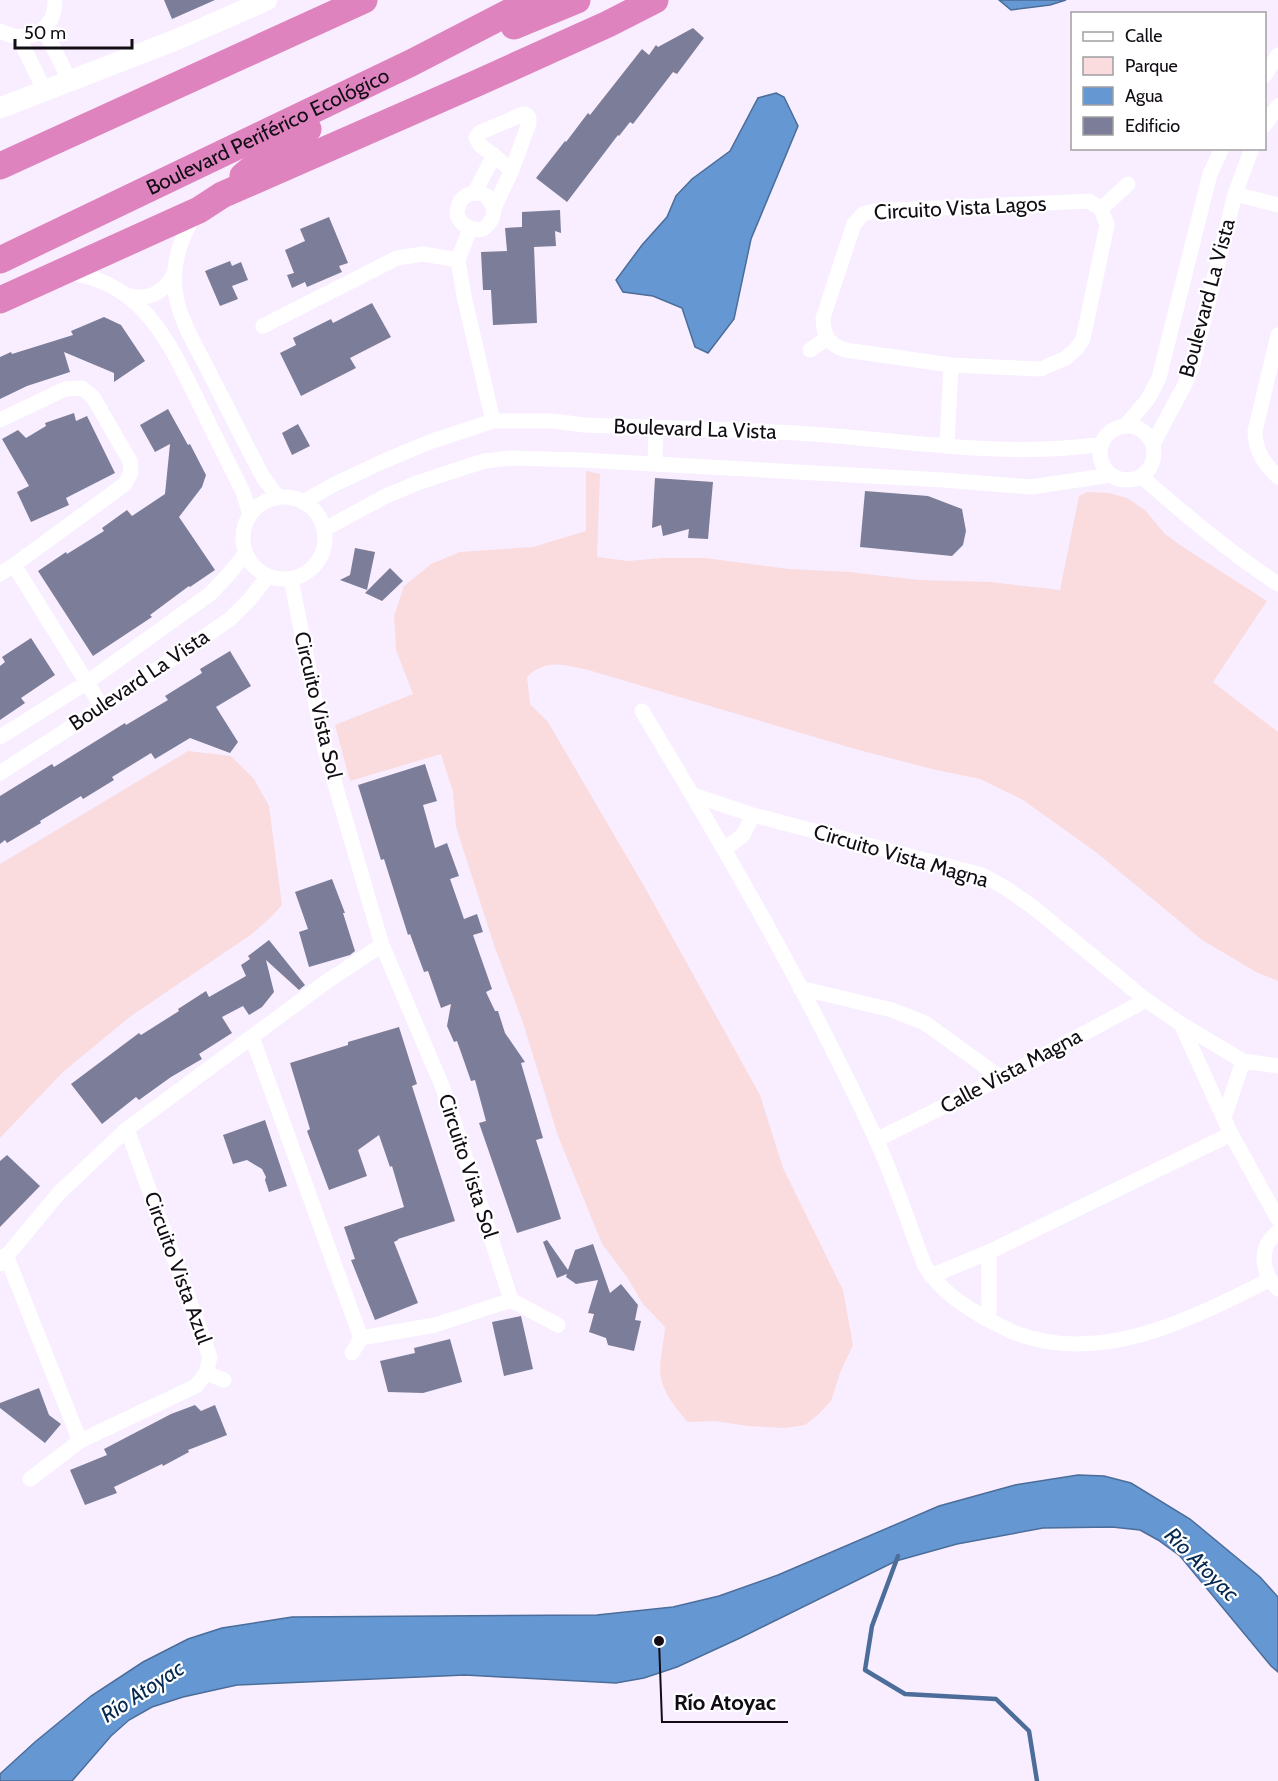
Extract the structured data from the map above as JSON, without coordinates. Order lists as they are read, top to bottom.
{
  "streets": {
    "highway": ["Boulevard Periférico Ecológico"],
    "street": [
      "Circuito Vista Lagos",
      "Boulevard La Vista",
      "Circuito Vista Sol",
      "Circuito Vista Magna",
      "Calle Vista Magna",
      "Circuito Vista Azul"
    ]
  },
  "crossings": [
    ["Boulevard La Vista", "Circuito Vista Sol"],
    ["Circuito Vista Magna", "Calle Vista Magna"]
  ],
  "water": ["Río Atoyac"],
  "places": ["Río Atoyac"],
  "legend": [
    "Calle",
    "Parque",
    "Agua",
    "Edificio"
  ],
  "scale_bar": "50 m"
}
